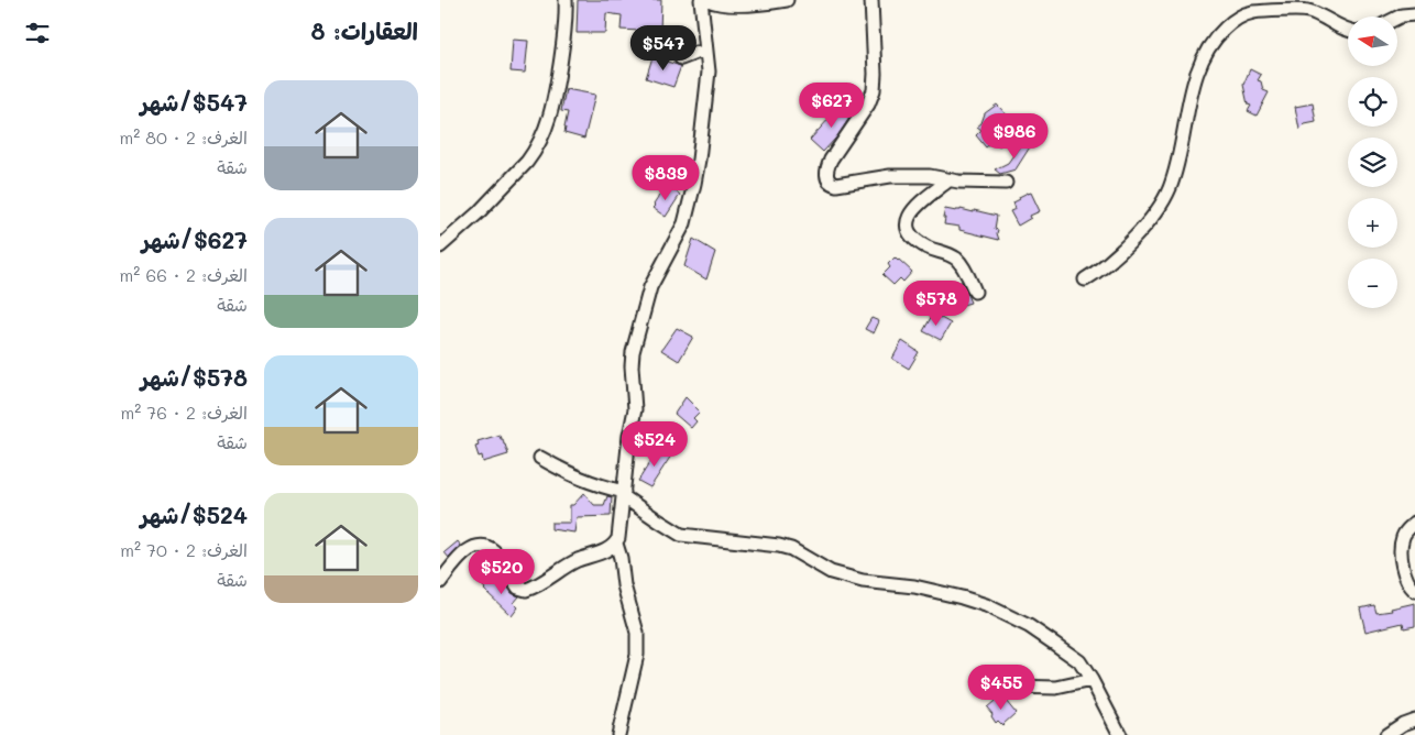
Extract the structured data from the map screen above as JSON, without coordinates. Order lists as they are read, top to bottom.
{
  "north": "left",
  "page": {
    "heading": "العقارات: 8",
    "map_buttons": ["+", "−"],
    "price": [
      "$547",
      "$627",
      "$986",
      "$839",
      "$578",
      "$524",
      "$520",
      "$455"
    ],
    "list": [
      {
        "name": "$547/شهر",
        "note": "الغرف: 2 · 80 m² · شقة"
      },
      {
        "name": "$627/شهر",
        "note": "الغرف: 2 · 66 m² · شقة"
      },
      {
        "name": "$578/شهر",
        "note": "الغرف: 2 · 76 m² · شقة"
      },
      {
        "name": "$524/شهر",
        "note": "الغرف: 2 · 70 m² · شقة"
      }
    ]
  }
}
